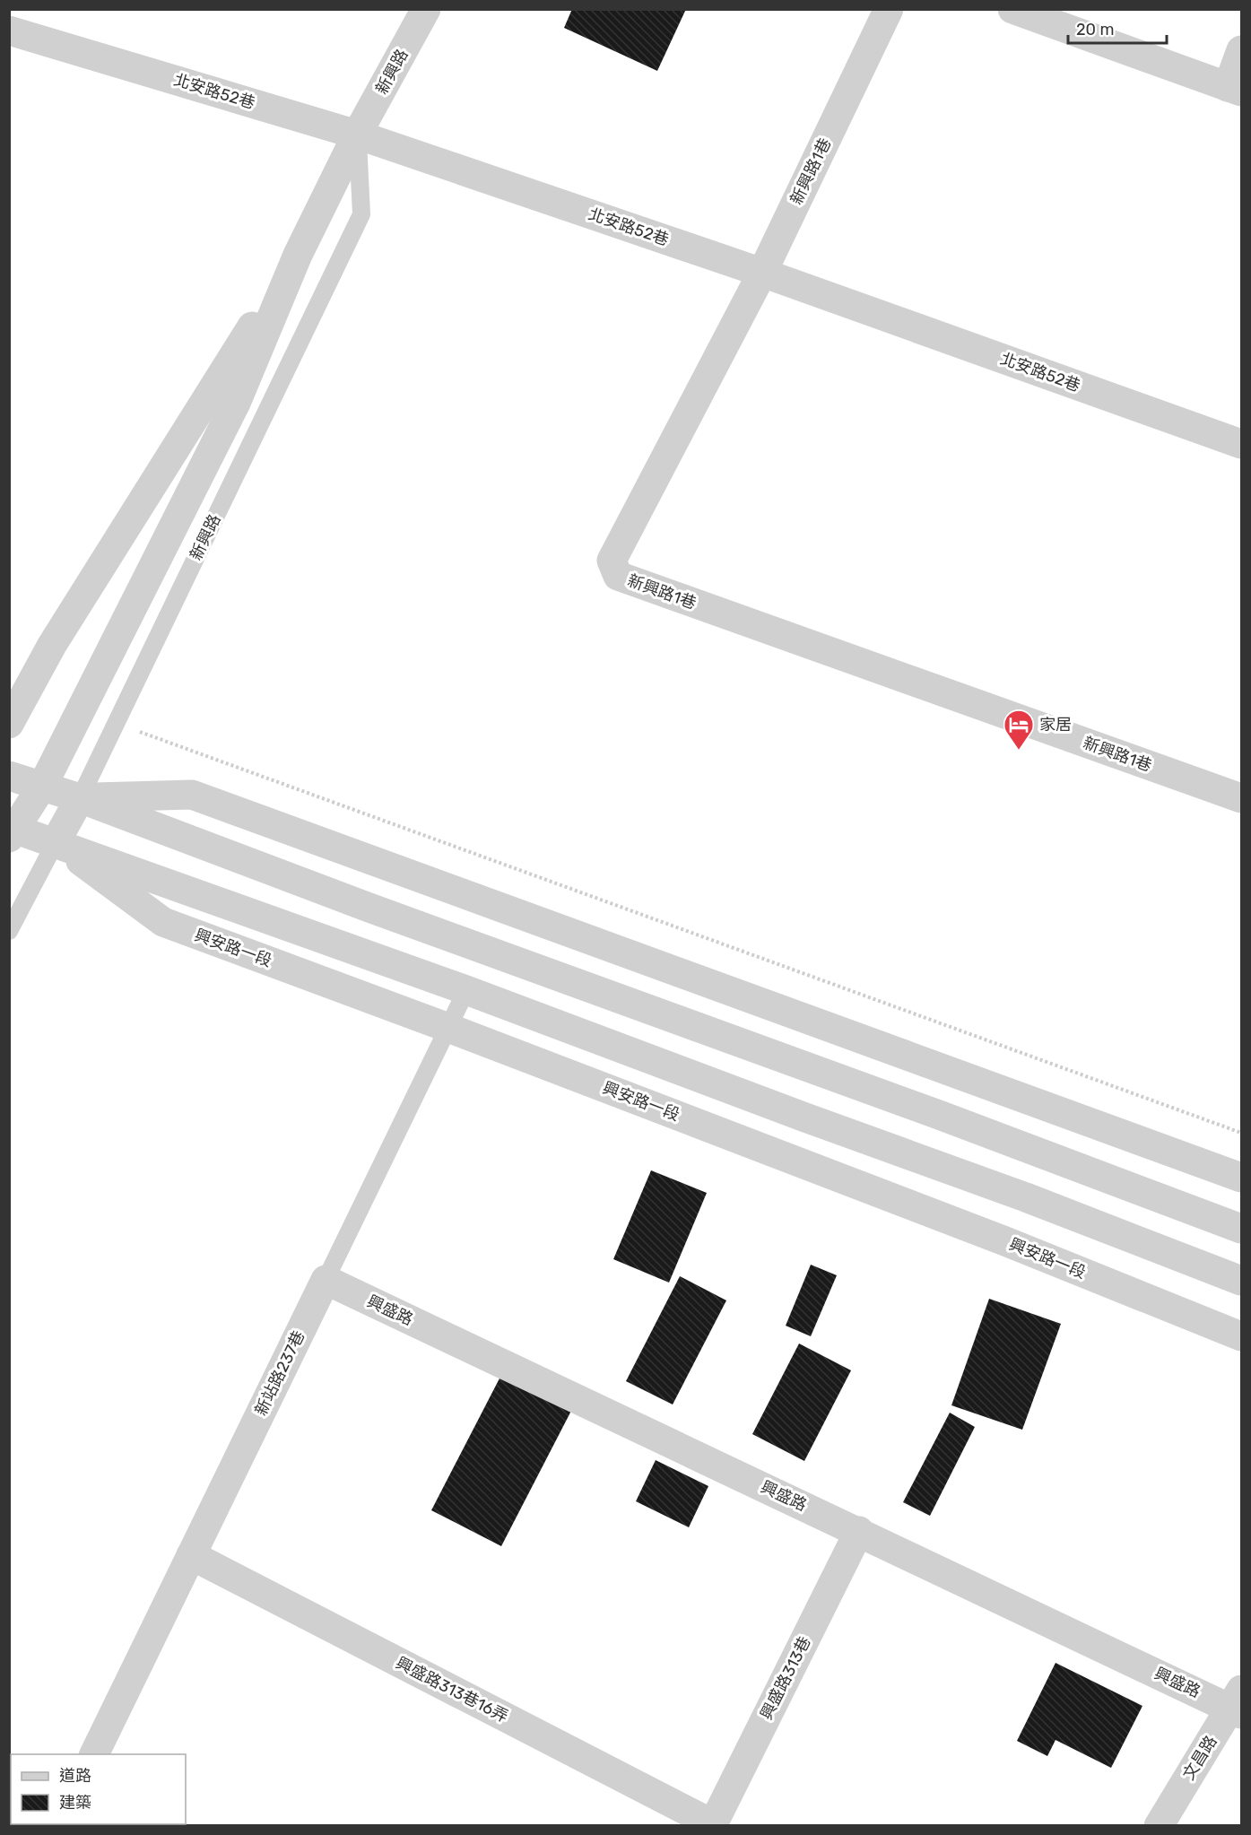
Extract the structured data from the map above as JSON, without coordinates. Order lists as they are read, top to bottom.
{
  "streets": {
    "street": [
      "新興路",
      "北安路52巷",
      "新興路1巷",
      "興安路一段",
      "興盛路",
      "新站路237巷",
      "興盛路313巷",
      "興盛路313巷16弄",
      "文昌路"
    ]
  },
  "crossings": [
    ["新興路", "北安路52巷"],
    ["新興路", "興安路一段"],
    ["北安路52巷", "新興路1巷"],
    ["興安路一段", "新站路237巷"],
    ["興盛路", "新站路237巷"],
    ["興盛路", "興盛路313巷"],
    ["興盛路", "文昌路"],
    ["新站路237巷", "興盛路313巷16弄"],
    ["興盛路313巷", "興盛路313巷16弄"]
  ],
  "places": {
    "hotel": ["家居"]
  },
  "legend": ["道路", "建築"],
  "scale_bar": "20 m"
}
